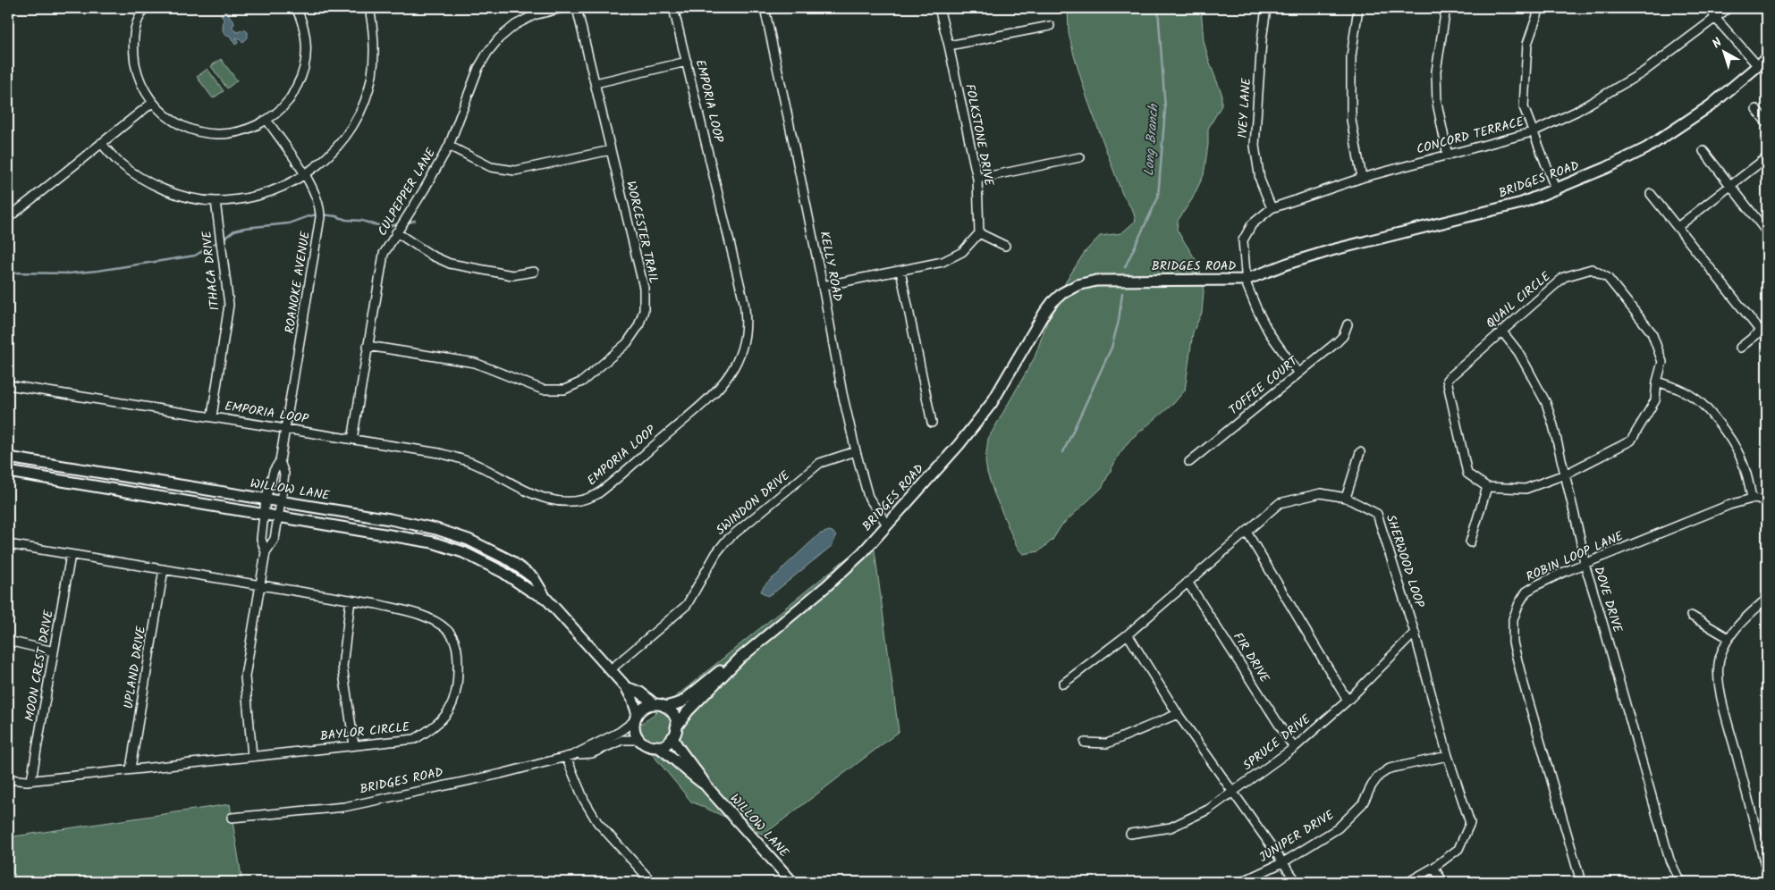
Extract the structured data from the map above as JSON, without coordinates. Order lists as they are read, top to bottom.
{
  "streets": {
    "street": [
      "EMPORIA LOOP",
      "IVEY LANE",
      "FOLKSTONE DRIVE",
      "CONCORD TERRACE",
      "BRIDGES ROAD",
      "CULPEPPER LANE",
      "WORCESTER TRAIL",
      "KELLY ROAD",
      "ITHACA DRIVE",
      "ROANOKE AVENUE",
      "QUAIL CIRCLE",
      "TOFFEE COURT",
      "WILLOW LANE",
      "SWINDON DRIVE",
      "ROBIN LOOP LANE",
      "SHERWOOD LOOP",
      "DOVE DRIVE",
      "FIR DRIVE",
      "MOON CREST DRIVE",
      "UPLAND DRIVE",
      "BAYLOR CIRCLE",
      "SPRUCE DRIVE",
      "JUNIPER DRIVE"
    ]
  },
  "crossings": [
    ["EMPORIA LOOP", "CULPEPPER LANE"],
    ["EMPORIA LOOP", "ITHACA DRIVE"],
    ["EMPORIA LOOP", "ROANOKE AVENUE"],
    ["IVEY LANE", "CONCORD TERRACE"],
    ["CONCORD TERRACE", "BRIDGES ROAD"],
    ["CONCORD TERRACE", "TOFFEE COURT"],
    ["BRIDGES ROAD", "KELLY ROAD"],
    ["BRIDGES ROAD", "WILLOW LANE"],
    ["CULPEPPER LANE", "WORCESTER TRAIL"],
    ["KELLY ROAD", "SWINDON DRIVE"],
    ["ROANOKE AVENUE", "WILLOW LANE"],
    ["QUAIL CIRCLE", "DOVE DRIVE"],
    ["WILLOW LANE", "SWINDON DRIVE"],
    ["ROBIN LOOP LANE", "DOVE DRIVE"],
    ["SHERWOOD LOOP", "FIR DRIVE"],
    ["SHERWOOD LOOP", "SPRUCE DRIVE"],
    ["SHERWOOD LOOP", "JUNIPER DRIVE"],
    ["FIR DRIVE", "SPRUCE DRIVE"],
    ["MOON CREST DRIVE", "BAYLOR CIRCLE"],
    ["UPLAND DRIVE", "BAYLOR CIRCLE"]
  ],
  "water": ["Long Branch"],
  "north": "top left"
}
